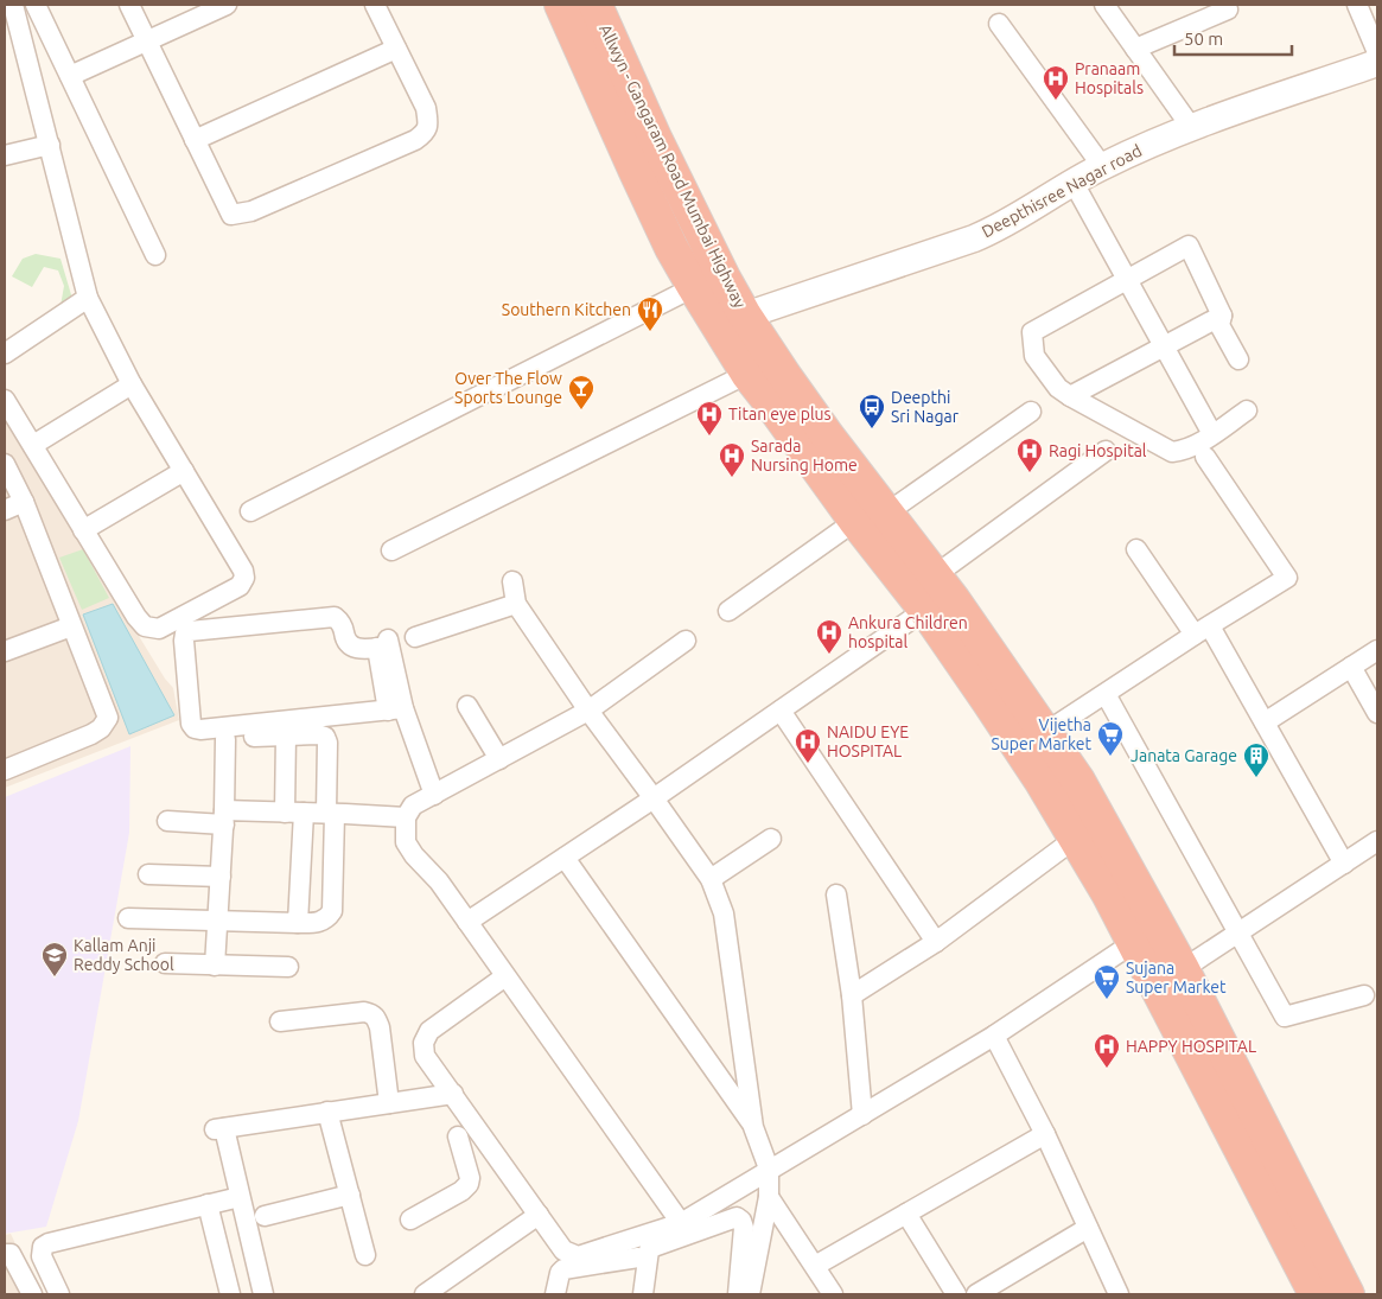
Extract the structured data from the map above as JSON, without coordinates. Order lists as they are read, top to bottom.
{
  "streets": {
    "highway": ["Allwyn - Gangaram Road Mumbai Highway"],
    "street": ["Deepthisree Nagar road"]
  },
  "crossings": [
    ["Allwyn - Gangaram Road Mumbai Highway", "Deepthisree Nagar road"]
  ],
  "places": {
    "hospital": [
      "Pranaam Hospitals",
      "Titan eye plus",
      "Ragi Hospital",
      "Sarada Nursing Home",
      "Ankura Children hospital",
      "NAIDU EYE HOSPITAL",
      "HAPPY HOSPITAL"
    ],
    "restaurant": ["Southern Kitchen"],
    "bar": ["Over The Flow Sports Lounge"],
    "bus stop": ["Deepthi Sri Nagar"],
    "supermarket": ["Vijetha Super Market", "Sujana Super Market"],
    "building": ["Janata Garage"],
    "school or university": ["Kallam Anji Reddy School"]
  },
  "scale_bar": "50 m"
}
